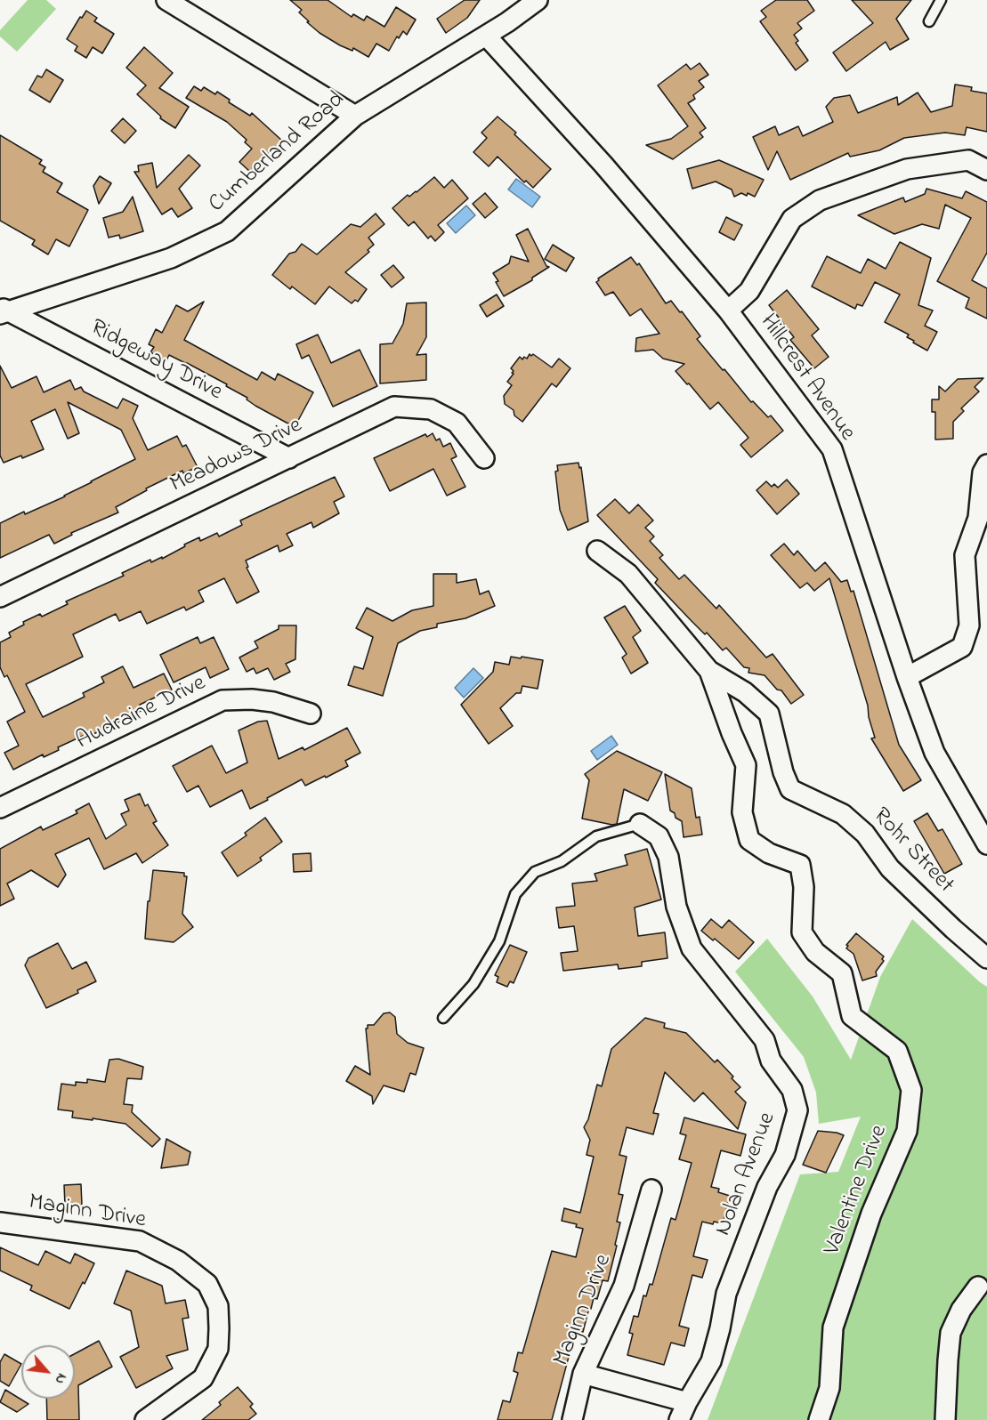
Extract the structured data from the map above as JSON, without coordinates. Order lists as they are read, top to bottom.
{
  "streets": {
    "street": [
      "Cumberland Road",
      "Ridgeway Drive",
      "Hillcrest Avenue",
      "Meadows Drive",
      "Audraine Drive",
      "Rohr Street",
      "Nolan Avenue",
      "Valentine Drive",
      "Maginn Drive"
    ]
  },
  "crossings": [
    ["Cumberland Road", "Ridgeway Drive"],
    ["Cumberland Road", "Hillcrest Avenue"],
    ["Ridgeway Drive", "Meadows Drive"],
    ["Rohr Street", "Valentine Drive"]
  ],
  "north": "bottom right"
}
